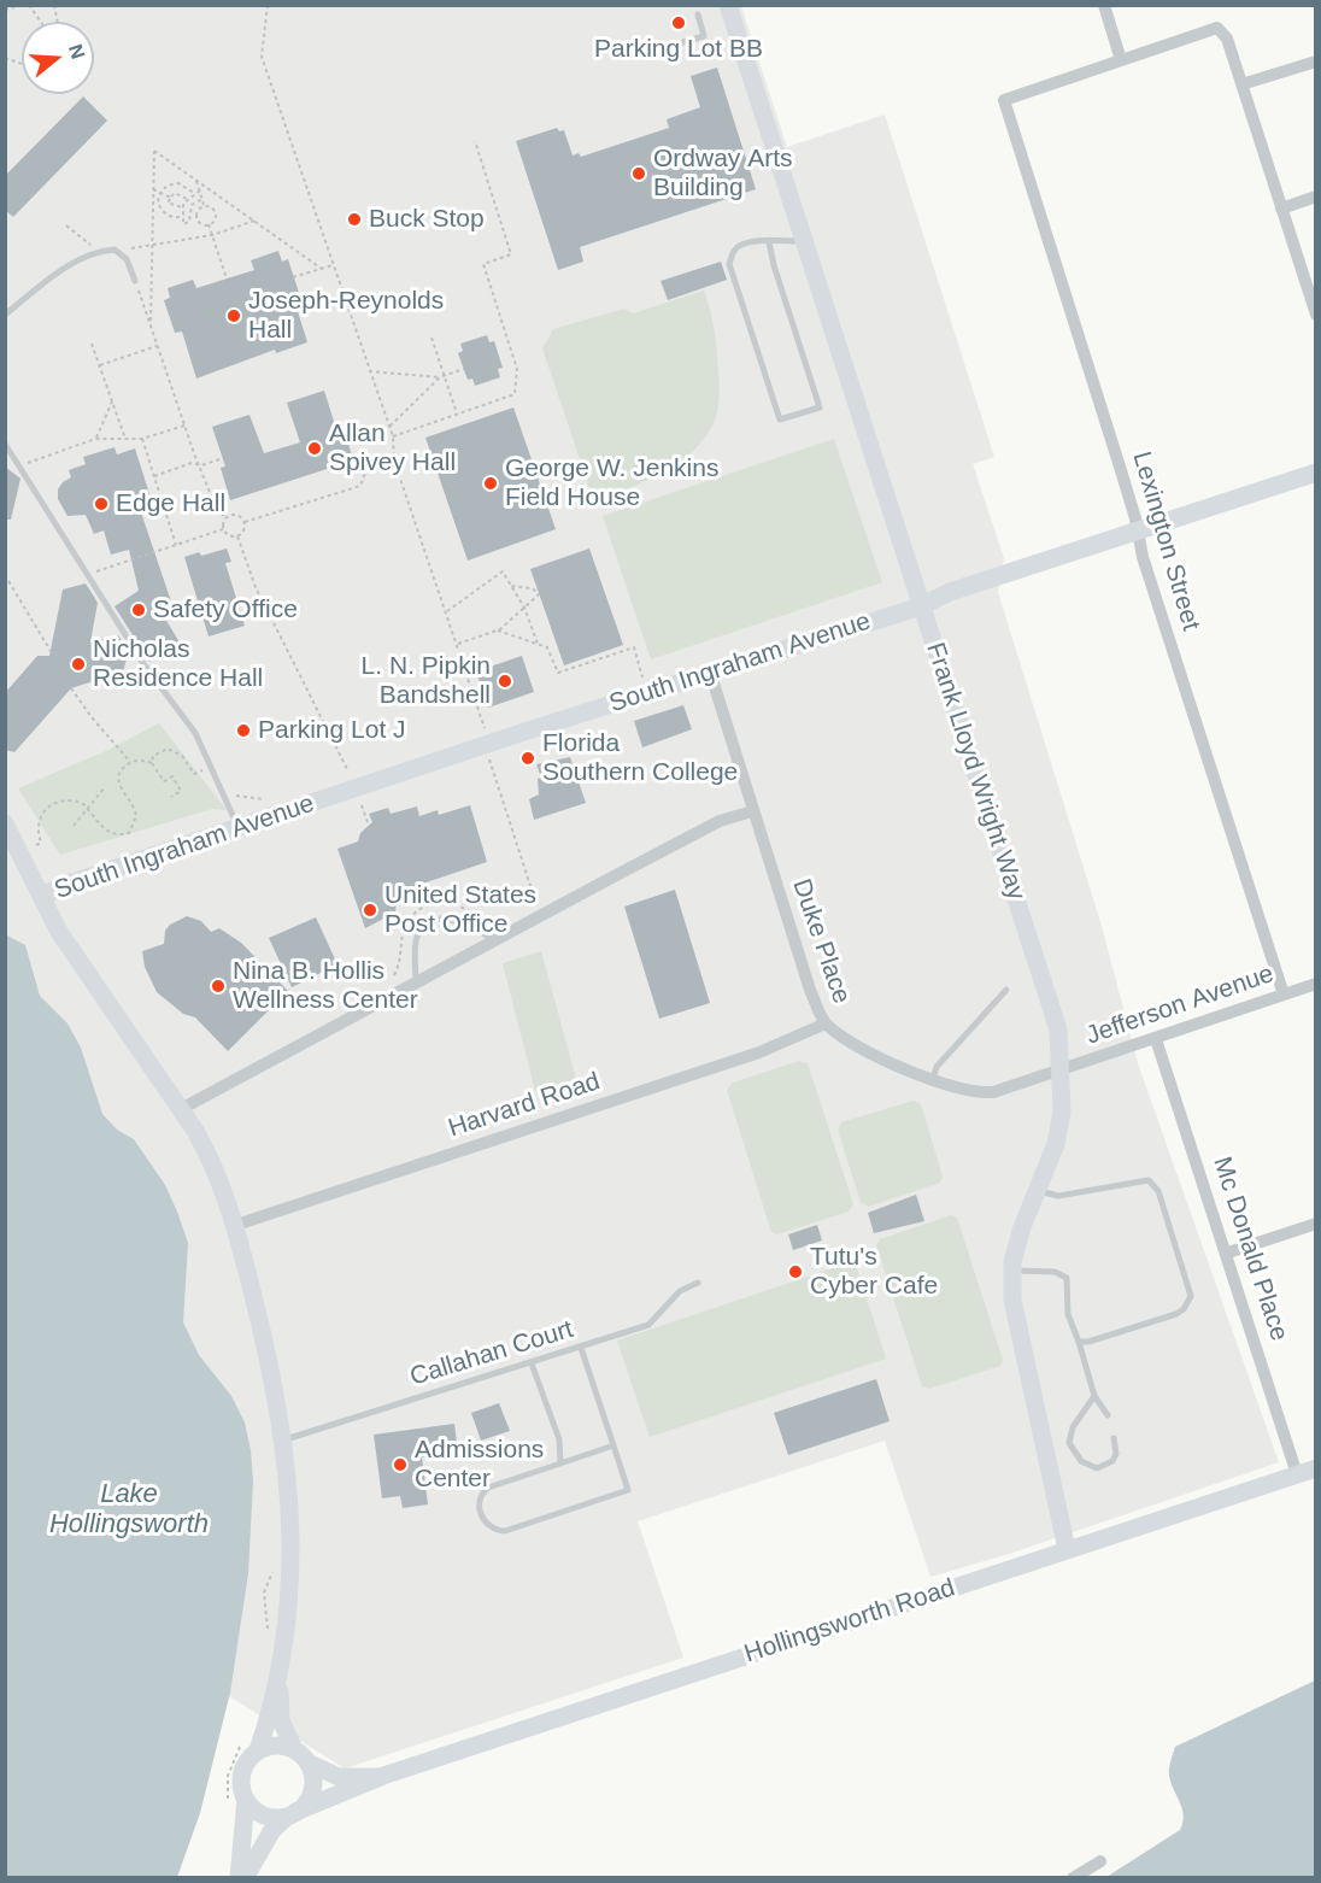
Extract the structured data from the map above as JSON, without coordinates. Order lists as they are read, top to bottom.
{
  "streets": {
    "street": [
      "Lexington Street",
      "South Ingraham Avenue",
      "Frank Lloyd Wright Way",
      "Duke Place",
      "Jefferson Avenue",
      "Harvard Road",
      "Mc Donald Place",
      "Hollingsworth Road"
    ],
    "lane": ["Callahan Court"]
  },
  "crossings": [
    ["Lexington Street", "South Ingraham Avenue"],
    ["Lexington Street", "Jefferson Avenue"],
    ["South Ingraham Avenue", "Frank Lloyd Wright Way"],
    ["South Ingraham Avenue", "Duke Place"],
    ["Frank Lloyd Wright Way", "Duke Place"],
    ["Frank Lloyd Wright Way", "Jefferson Avenue"],
    ["Frank Lloyd Wright Way", "Hollingsworth Road"],
    ["Duke Place", "Jefferson Avenue"],
    ["Duke Place", "Harvard Road"],
    ["Jefferson Avenue", "Mc Donald Place"],
    ["Mc Donald Place", "Hollingsworth Road"]
  ],
  "water": ["Lake Hollingsworth"],
  "places": [
    "Parking Lot BB",
    "Ordway Arts Building",
    "Buck Stop",
    "Joseph-Reynolds Hall",
    "Allan Spivey Hall",
    "George W. Jenkins Field House",
    "Edge Hall",
    "Safety Office",
    "Nicholas Residence Hall",
    "L. N. Pipkin Bandshell",
    "Parking Lot J",
    "Florida Southern College",
    "United States Post Office",
    "Nina B. Hollis Wellness Center",
    "Tutu's Cyber Cafe",
    "Admissions Center"
  ],
  "north": "right"
}
